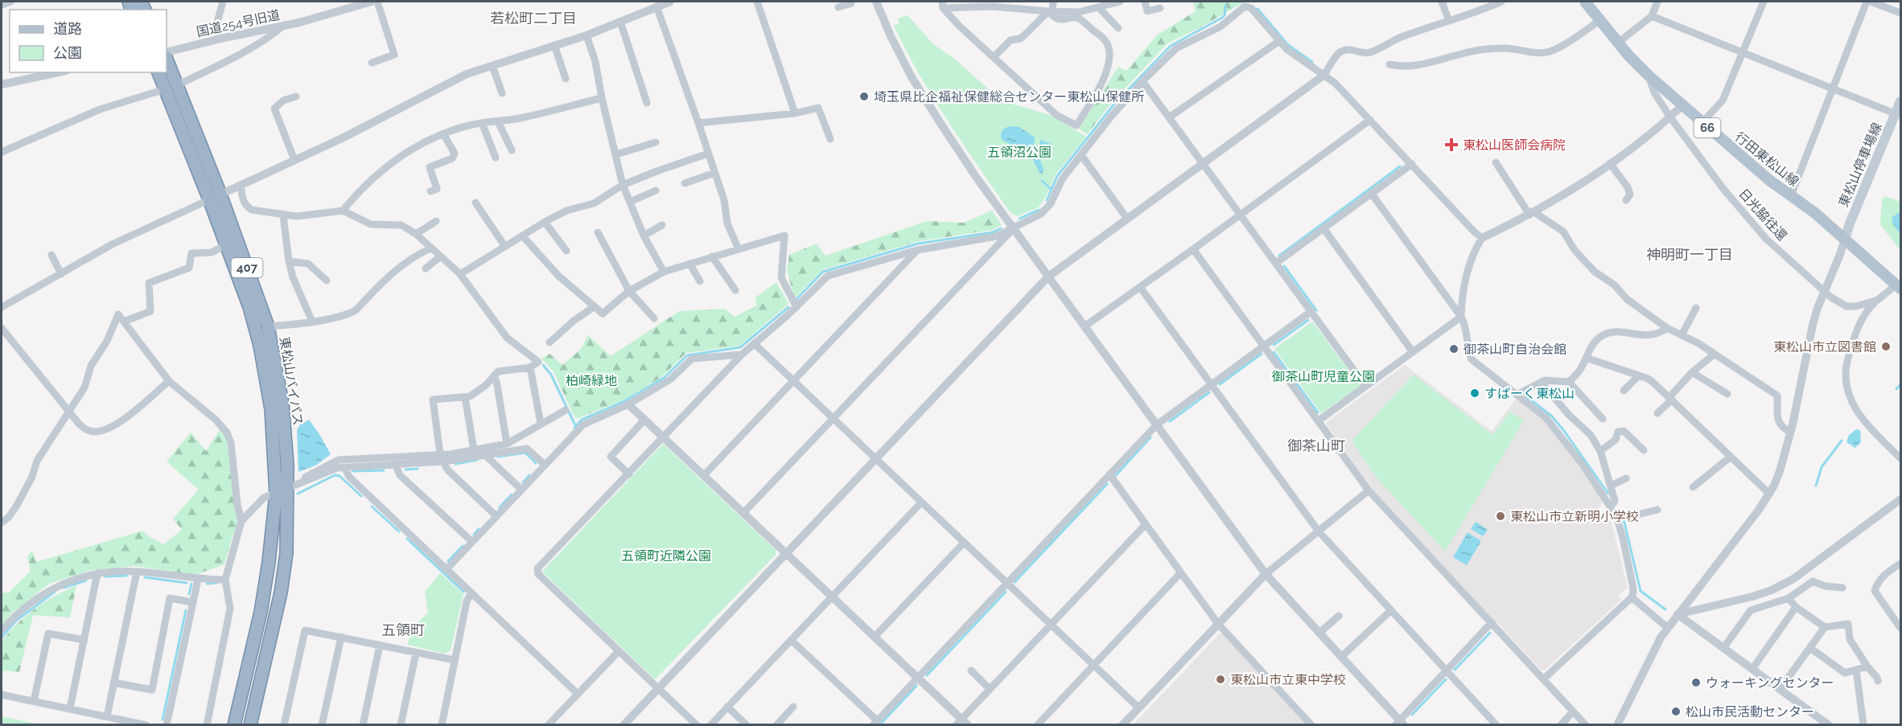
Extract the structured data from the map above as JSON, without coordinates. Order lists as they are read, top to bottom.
{
  "streets": {
    "highway": ["407", "東松山バイパス"],
    "main road": ["66", "行田東松山線", "東松山停車場線"],
    "street": ["国道254号旧道", "日光脇往還"]
  },
  "crossings": [
    ["行田東松山線", "東松山停車場線"],
    ["行田東松山線", "日光脇往還"]
  ],
  "districts": [
    "若松町二丁目",
    "神明町一丁目",
    "御茶山町",
    "五領町"
  ],
  "parks": [
    "五領沼公園",
    "御茶山町児童公園",
    "柏崎緑地",
    "五領町近隣公園"
  ],
  "places": {
    "other": [
      "埼玉県比企福祉保健総合センター東松山保健所",
      "東松山市立図書館",
      "御茶山町自治会館",
      "すぱーく東松山",
      "東松山市立新明小学校",
      "東松山市立東中学校",
      "ウォーキングセンター",
      "松山市民活動センター"
    ],
    "health": ["東松山医師会病院"]
  },
  "legend": ["道路", "公園"]
}
